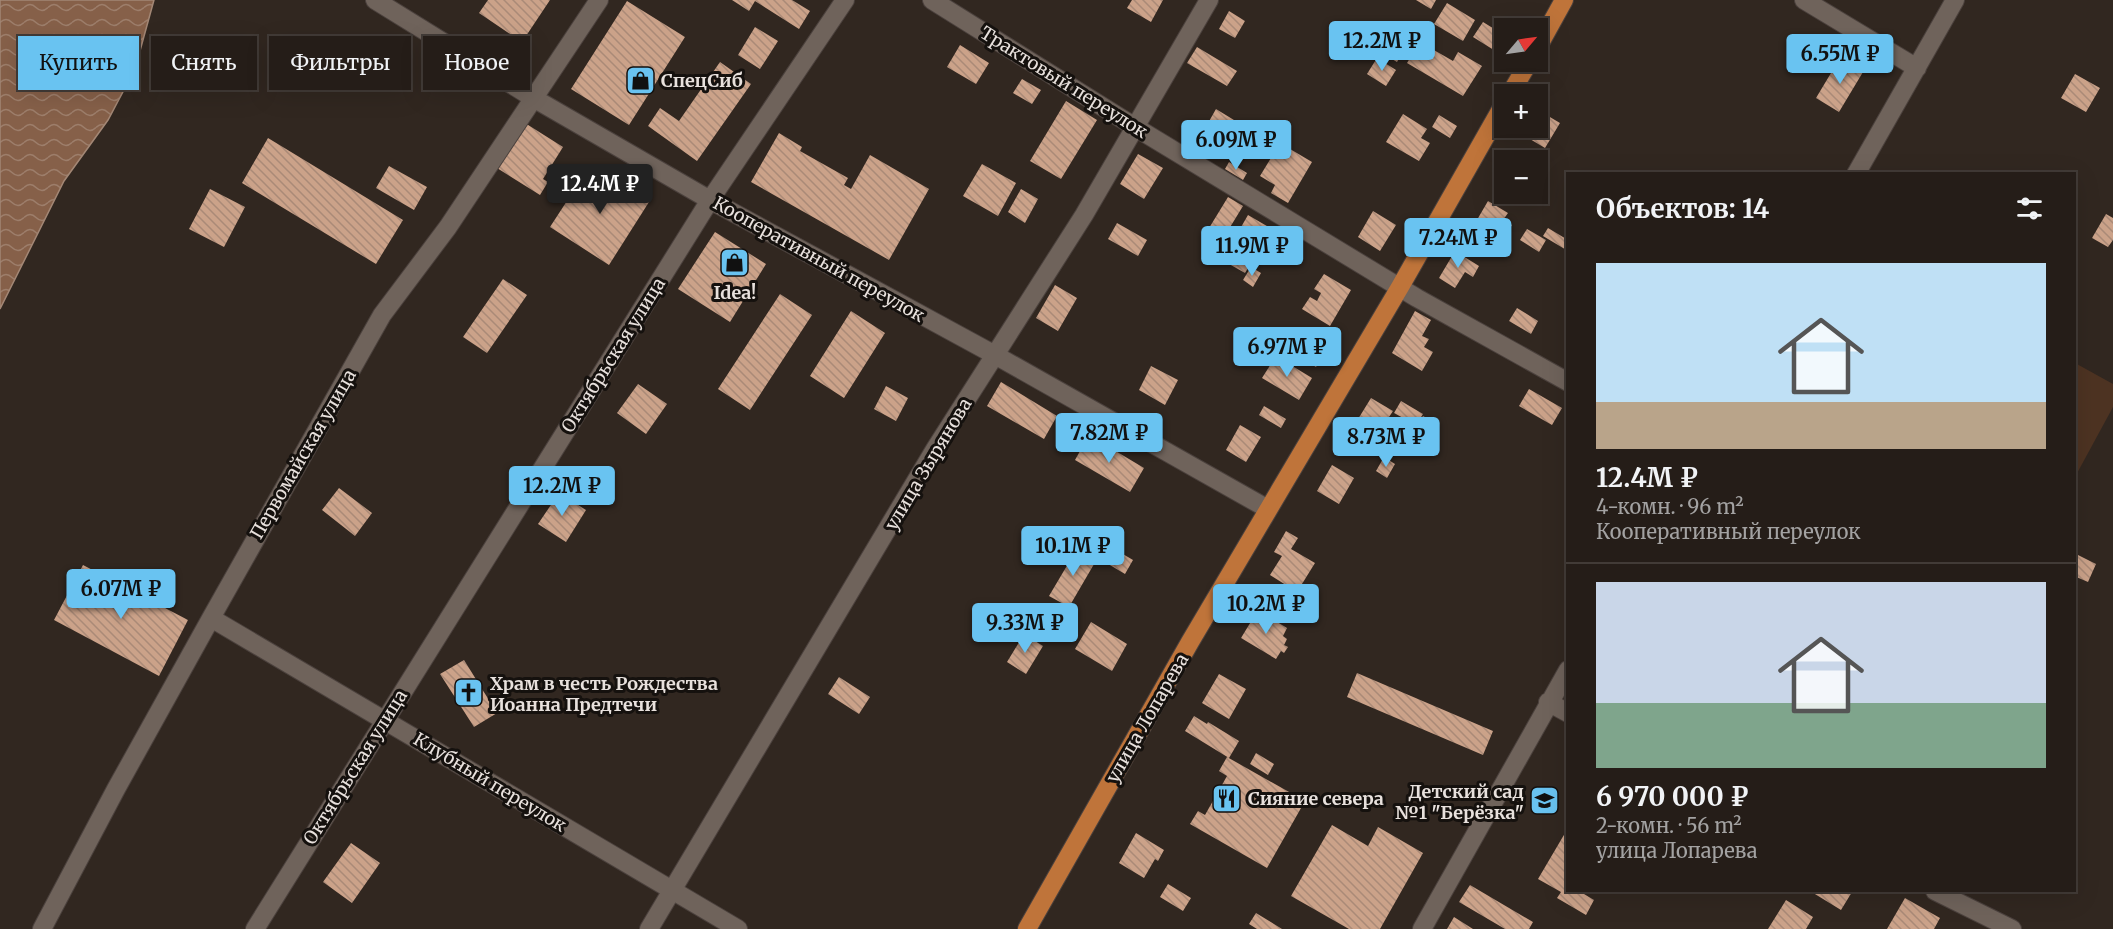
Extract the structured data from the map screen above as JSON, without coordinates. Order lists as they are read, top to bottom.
{
  "streets": {
    "main road": ["улица Лопарева"],
    "street": [
      "Трактовый переулок",
      "Кооперативный переулок",
      "Октябрьская улица",
      "Первомайская улица",
      "улица Зырянова",
      "Клубный переулок"
    ]
  },
  "crossings": [
    ["Трактовый переулок", "улица Зырянова"],
    ["Трактовый переулок", "улица Лопарева"],
    ["Кооперативный переулок", "Октябрьская улица"],
    ["Кооперативный переулок", "Первомайская улица"],
    ["Кооперативный переулок", "улица Зырянова"],
    ["Кооперативный переулок", "улица Лопарева"],
    ["Октябрьская улица", "Клубный переулок"],
    ["Первомайская улица", "Клубный переулок"],
    ["улица Зырянова", "Клубный переулок"]
  ],
  "places": {
    "shop": ["СпецСиб", "Idea!"],
    "church": ["Храм в честь Рождества Иоанна Предтечи"],
    "restaurant": ["Сияние севера"],
    "school or university": ["Детский сад №1 \"Берёзка\""]
  },
  "north": "top right",
  "page": {
    "map_buttons": ["+", "−"],
    "price": [
      "12.2M ₽",
      "6.55M ₽",
      "6.09M ₽",
      "12.4M ₽",
      "7.24M ₽",
      "11.9M ₽",
      "6.97M ₽",
      "7.82M ₽",
      "8.73M ₽",
      "12.2M ₽",
      "10.1M ₽",
      "6.07M ₽",
      "10.2M ₽",
      "9.33M ₽"
    ],
    "chip": [
      "Купить",
      "Снять",
      "Фильтры",
      "Новое"
    ],
    "heading": "Объектов: 14",
    "list": [
      {
        "name": "12.4M ₽",
        "note": "4-комн. · 96 m² · Кооперативный переулок"
      },
      {
        "name": "6 970 000 ₽",
        "note": "2-комн. · 56 m² · улица Лопарева"
      }
    ]
  }
}
